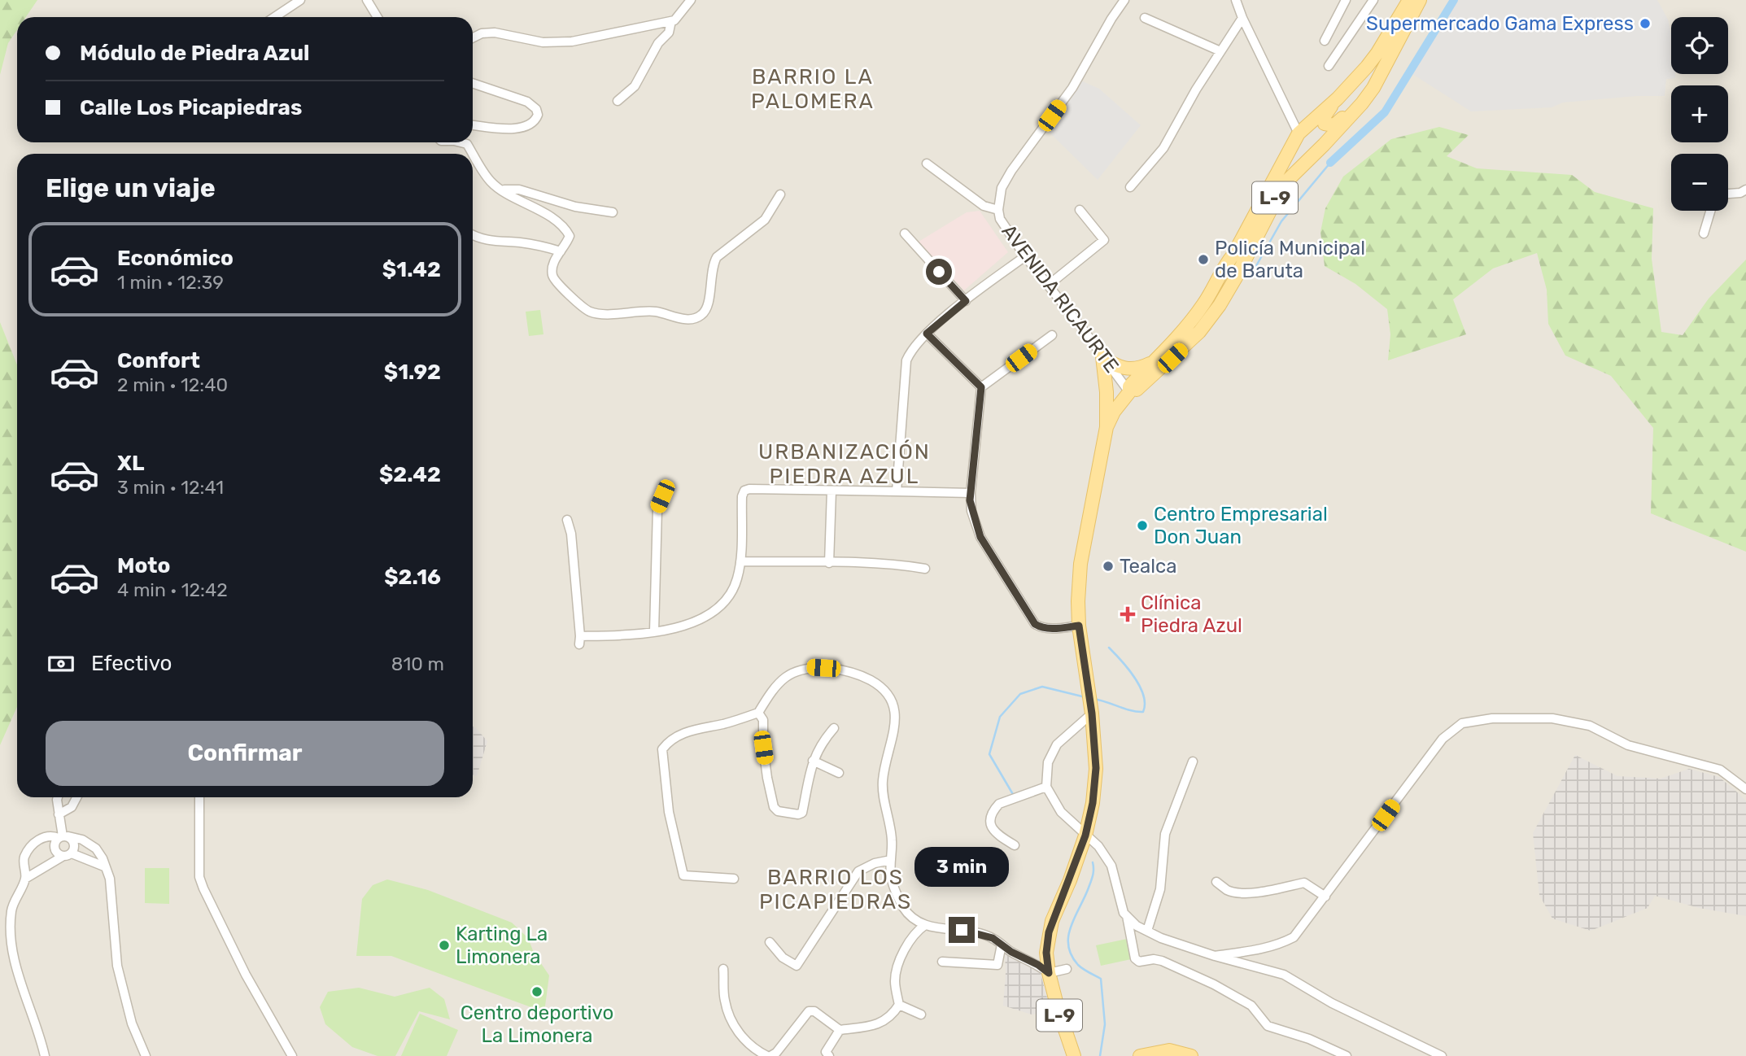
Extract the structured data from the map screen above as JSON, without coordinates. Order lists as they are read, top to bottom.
{
  "streets": {
    "main road": ["L-9"],
    "street": ["AVENIDA RICAURTE"]
  },
  "crossings": [
    ["L-9", "AVENIDA RICAURTE"]
  ],
  "districts": ["BARRIO LA PALOMERA", "URBANIZACIÓN PIEDRA AZUL", "BARRIO LOS PICAPIEDRAS"],
  "places": {
    "other": [
      "Supermercado Gama Express",
      "Policía Municipal de Baruta",
      "Centro Empresarial Don Juan",
      "Tealca",
      "Karting La Limonera",
      "Centro deportivo La Limonera"
    ],
    "health": ["Clínica Piedra Azul"]
  },
  "page": {
    "map_buttons": ["+", "−"],
    "banner": ["Módulo de Piedra Azul", "Calle Los Picapiedras"],
    "heading": "Elige un viaje",
    "list": [
      {
        "name": "Económico",
        "note": "1 min · 12:39",
        "value": "$1.42"
      },
      {
        "name": "Confort",
        "note": "2 min · 12:40",
        "value": "$1.92"
      },
      {
        "name": "XL",
        "note": "3 min · 12:41",
        "value": "$2.42"
      },
      {
        "name": "Moto",
        "note": "4 min · 12:42",
        "value": "$2.16"
      }
    ],
    "pay": ["Efectivo", "810 m"],
    "buttons": "Confirmar",
    "bubble": "3 min"
  }
}
